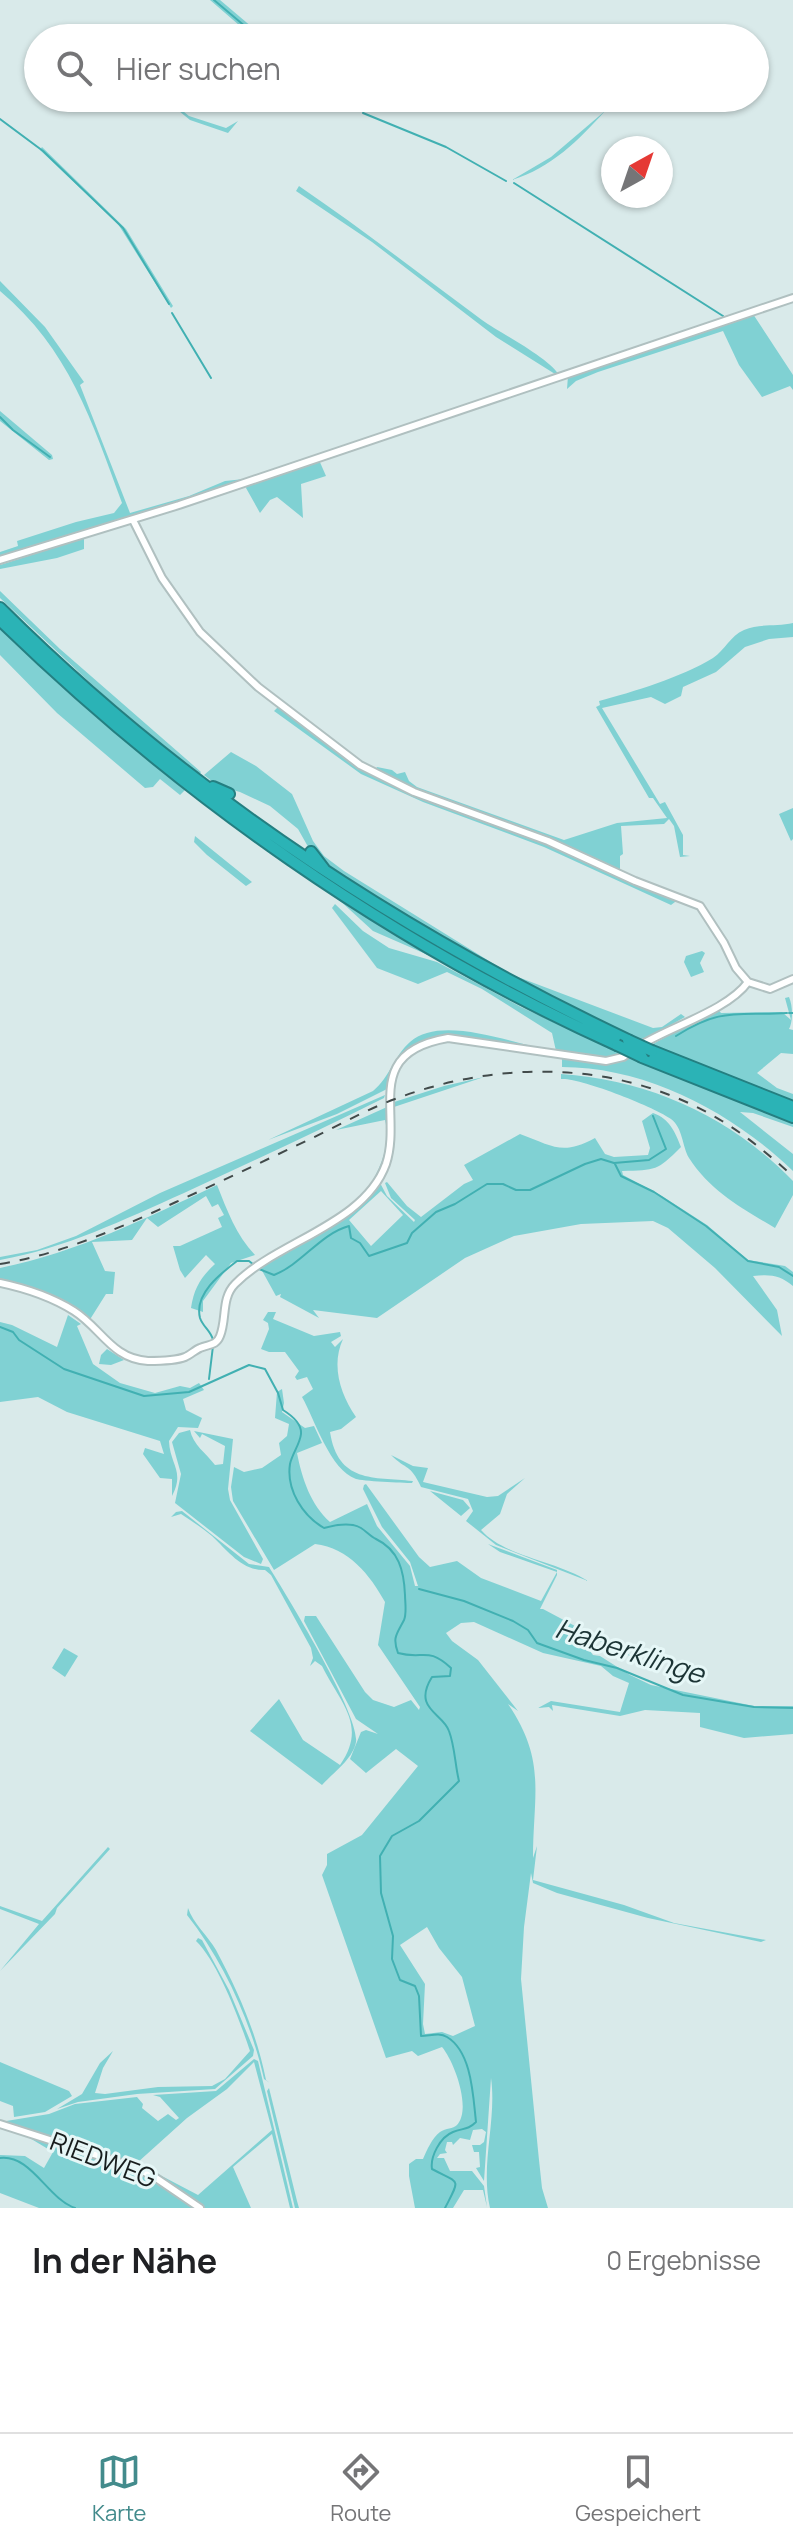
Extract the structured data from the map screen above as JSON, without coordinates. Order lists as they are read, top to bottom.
{
  "streets": {
    "street": ["RIEDWEG"]
  },
  "water": ["Haberklinge"],
  "north": "top right",
  "page": {
    "search": "Hier suchen",
    "heading": ["In der Nähe", "0 Ergebnisse"],
    "nav": ["Karte", "Route", "Gespeichert"]
  }
}
